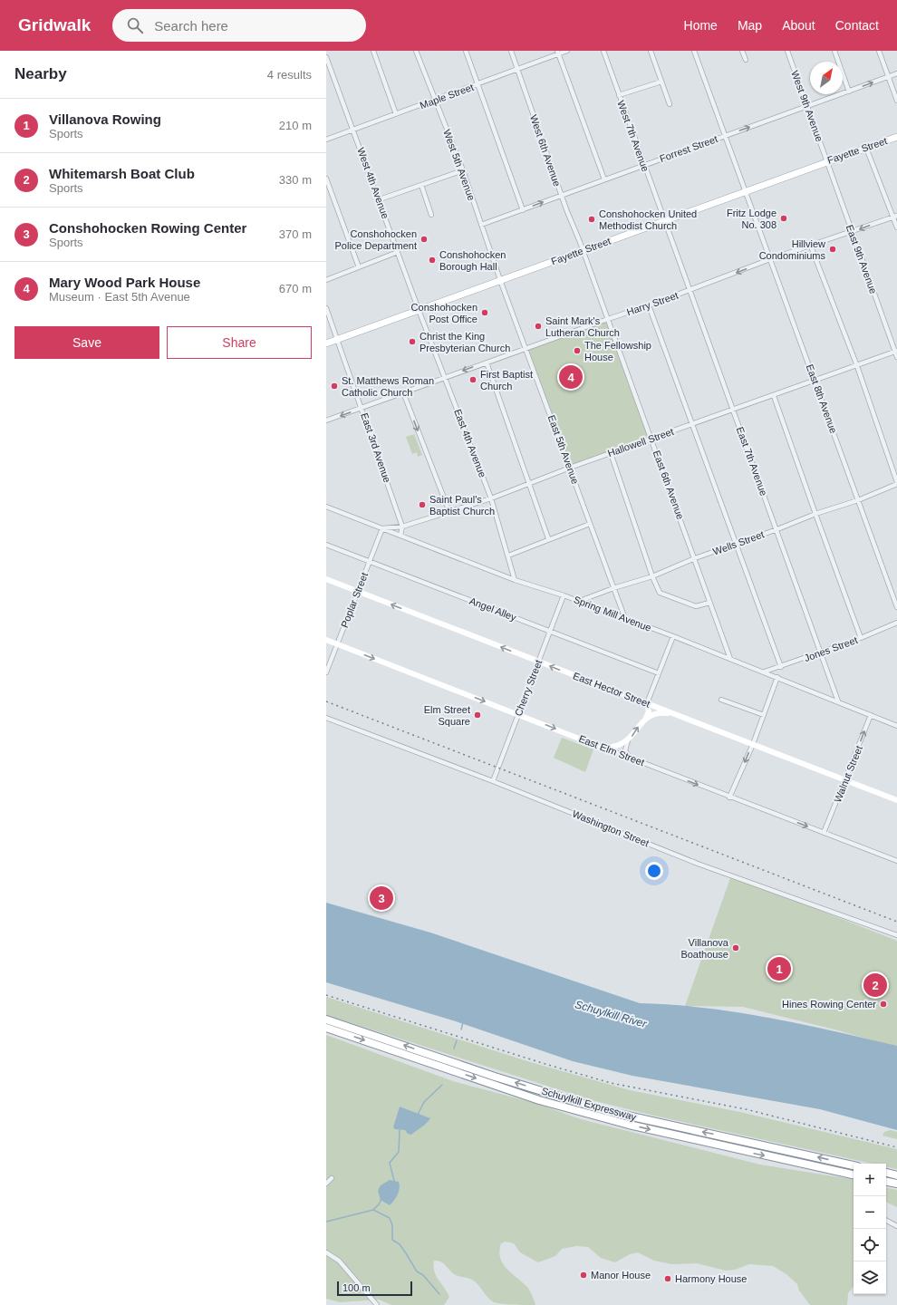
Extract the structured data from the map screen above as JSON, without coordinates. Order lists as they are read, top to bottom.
{
  "streets": {
    "highway": ["Schuylkill Expressway"],
    "main road": ["Fayette Street", "East Hector Street", "East Elm Street"],
    "street": [
      "Maple Street",
      "West 9th Avenue",
      "West 7th Avenue",
      "Forrest Street",
      "West 6th Avenue",
      "West 5th Avenue",
      "West 4th Avenue",
      "East 9th Avenue",
      "Harry Street",
      "East 8th Avenue",
      "Hallowell Street",
      "East 4th Avenue",
      "East 3rd Avenue",
      "East 5th Avenue",
      "East 7th Avenue",
      "East 6th Avenue",
      "Wells Street",
      "Poplar Street",
      "Angel Alley",
      "Spring Mill Avenue",
      "Jones Street",
      "Cherry Street",
      "Walnut Street",
      "Washington Street"
    ]
  },
  "crossings": [
    ["Maple Street", "West 6th Avenue"],
    ["Maple Street", "West 5th Avenue"],
    ["Maple Street", "West 4th Avenue"],
    ["West 9th Avenue", "Forrest Street"],
    ["West 9th Avenue", "Fayette Street"],
    ["West 9th Avenue", "East 9th Avenue"],
    ["West 7th Avenue", "Forrest Street"],
    ["West 7th Avenue", "Fayette Street"],
    ["West 7th Avenue", "East 7th Avenue"],
    ["Forrest Street", "West 6th Avenue"],
    ["Forrest Street", "West 5th Avenue"],
    ["Forrest Street", "East 8th Avenue"],
    ["West 6th Avenue", "Fayette Street"],
    ["West 6th Avenue", "East 6th Avenue"],
    ["Fayette Street", "West 5th Avenue"],
    ["Fayette Street", "West 4th Avenue"],
    ["Fayette Street", "East 9th Avenue"],
    ["Fayette Street", "East 8th Avenue"],
    ["Fayette Street", "East 4th Avenue"],
    ["Fayette Street", "East 3rd Avenue"],
    ["Fayette Street", "East 5th Avenue"],
    ["Fayette Street", "East 7th Avenue"],
    ["Fayette Street", "East 6th Avenue"],
    ["West 5th Avenue", "East 5th Avenue"],
    ["West 4th Avenue", "East 4th Avenue"],
    ["East 9th Avenue", "Harry Street"],
    ["East 9th Avenue", "Hallowell Street"],
    ["Harry Street", "East 8th Avenue"],
    ["Harry Street", "East 4th Avenue"],
    ["Harry Street", "East 3rd Avenue"],
    ["Harry Street", "East 5th Avenue"],
    ["Harry Street", "East 7th Avenue"],
    ["Harry Street", "East 6th Avenue"],
    ["East 8th Avenue", "Hallowell Street"],
    ["East 8th Avenue", "Wells Street"],
    ["Hallowell Street", "East 4th Avenue"],
    ["Hallowell Street", "East 3rd Avenue"],
    ["Hallowell Street", "East 5th Avenue"],
    ["Hallowell Street", "East 7th Avenue"],
    ["Hallowell Street", "East 6th Avenue"],
    ["Hallowell Street", "Poplar Street"],
    ["Hallowell Street", "Spring Mill Avenue"],
    ["East 4th Avenue", "Spring Mill Avenue"],
    ["East 3rd Avenue", "Spring Mill Avenue"],
    ["East 5th Avenue", "Wells Street"],
    ["East 5th Avenue", "Spring Mill Avenue"],
    ["East 7th Avenue", "Wells Street"],
    ["East 7th Avenue", "Spring Mill Avenue"],
    ["East 7th Avenue", "Jones Street"],
    ["East 6th Avenue", "Wells Street"],
    ["East 6th Avenue", "Spring Mill Avenue"],
    ["Wells Street", "Spring Mill Avenue"],
    ["Poplar Street", "Angel Alley"],
    ["Poplar Street", "Spring Mill Avenue"],
    ["Poplar Street", "East Hector Street"],
    ["Poplar Street", "East Elm Street"],
    ["Angel Alley", "Cherry Street"],
    ["Spring Mill Avenue", "Jones Street"],
    ["Spring Mill Avenue", "Cherry Street"],
    ["Spring Mill Avenue", "Walnut Street"],
    ["Cherry Street", "East Hector Street"],
    ["Cherry Street", "East Elm Street"],
    ["Cherry Street", "Washington Street"],
    ["East Hector Street", "Walnut Street"],
    ["East Elm Street", "Walnut Street"]
  ],
  "one_way": [
    "Forrest Street",
    "Harry Street",
    "East Hector Street",
    "East Elm Street",
    "Walnut Street"
  ],
  "water": ["Schuylkill River"],
  "places": [
    "Fritz Lodge No. 308",
    "Conshohocken United Methodist Church",
    "Conshohocken Police Department",
    "Hillview Condominiums",
    "Conshohocken Borough Hall",
    "Conshohocken Post Office",
    "Saint Mark's Lutheran Church",
    "Christ the King Presbyterian Church",
    "The Fellowship House",
    "First Baptist Church",
    "St. Matthews Roman Catholic Church",
    "Saint Paul's Baptist Church",
    "Elm Street Square",
    "Villanova Boathouse",
    "Hines Rowing Center",
    "Manor House",
    "Harmony House"
  ],
  "scale_bar": "100 m",
  "north": "top right",
  "page": {
    "header": "Gridwalk",
    "search": "Search here",
    "nav": [
      "Home",
      "Map",
      "About",
      "Contact"
    ],
    "heading": ["Nearby", "4 results"],
    "list": [
      {
        "mark": "1",
        "name": "Villanova Rowing",
        "note": "Sports",
        "value": "210 m"
      },
      {
        "mark": "2",
        "name": "Whitemarsh Boat Club",
        "note": "Sports",
        "value": "330 m"
      },
      {
        "mark": "3",
        "name": "Conshohocken Rowing Center",
        "note": "Sports",
        "value": "370 m"
      },
      {
        "mark": "4",
        "name": "Mary Wood Park House",
        "note": "Museum · East 5th Avenue",
        "value": "670 m"
      }
    ],
    "buttons": ["Save", "Share"],
    "pins": [
      "4",
      "3",
      "1",
      "2"
    ],
    "map_buttons": ["+", "−"],
    "scale": "100 m"
  }
}
